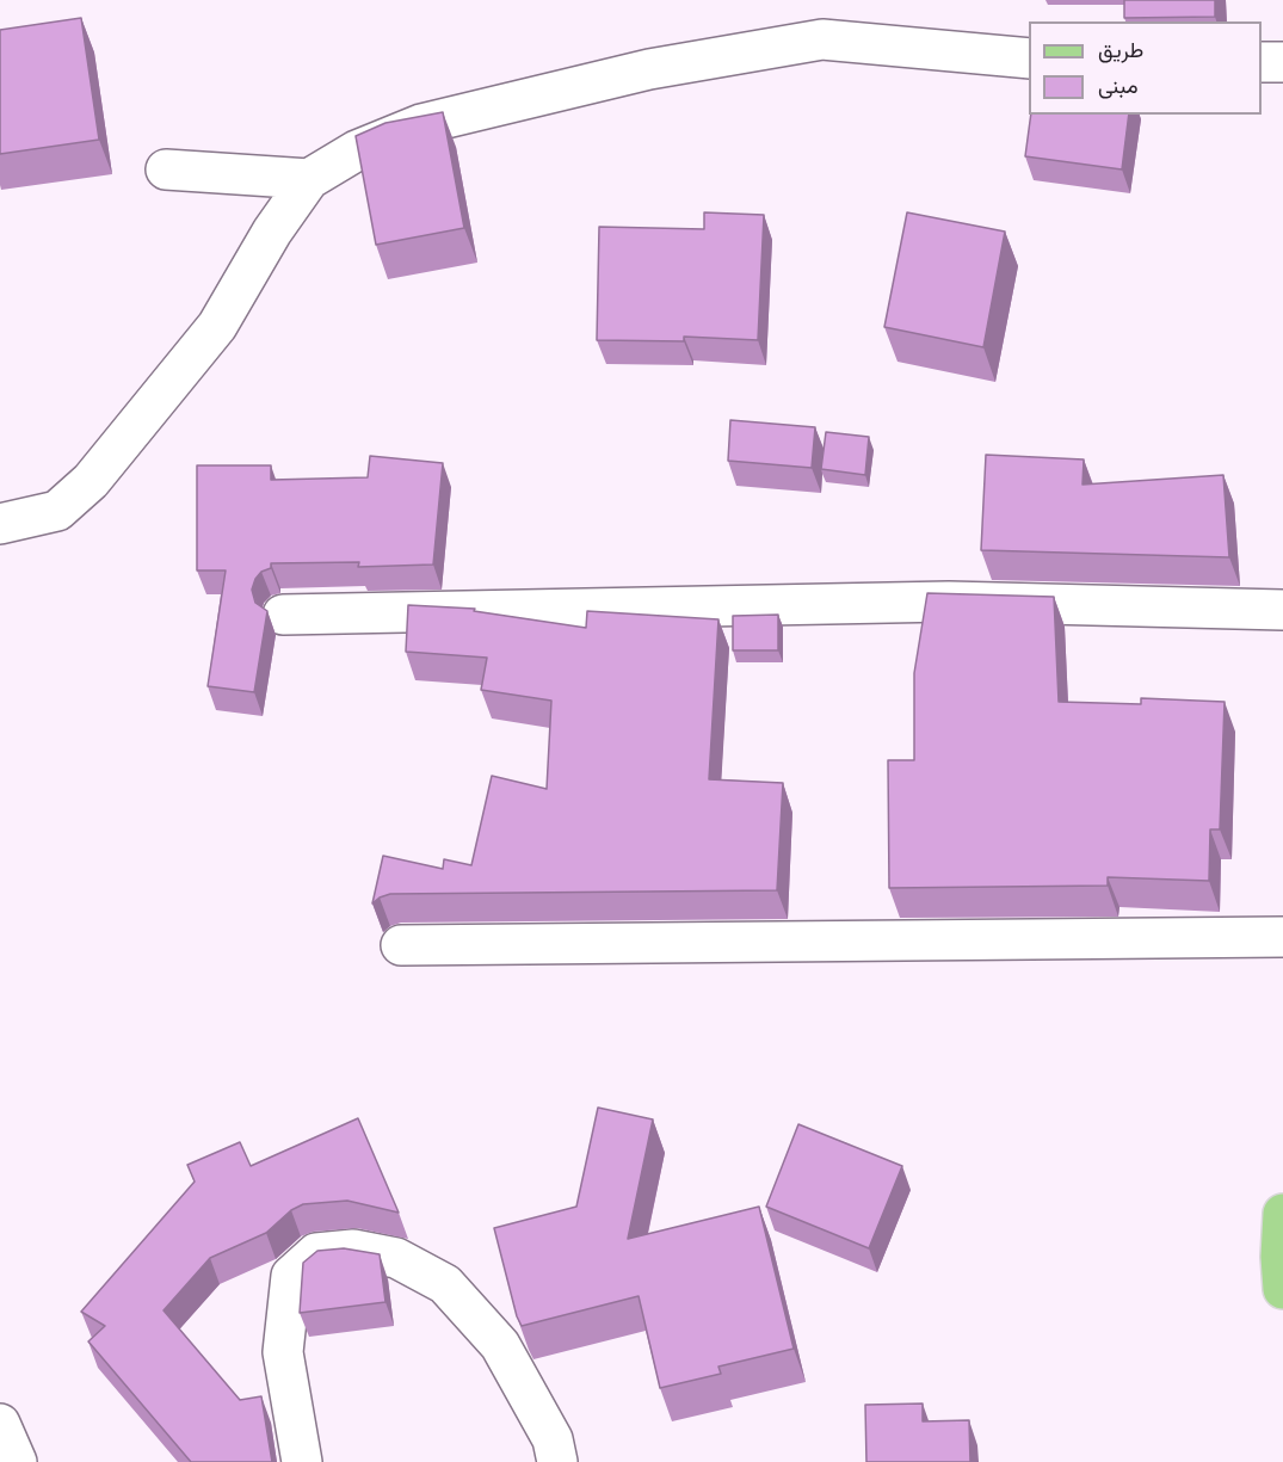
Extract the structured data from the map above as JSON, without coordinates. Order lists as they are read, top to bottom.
{
  "legend": ["طريق", "مبنى"]
}
